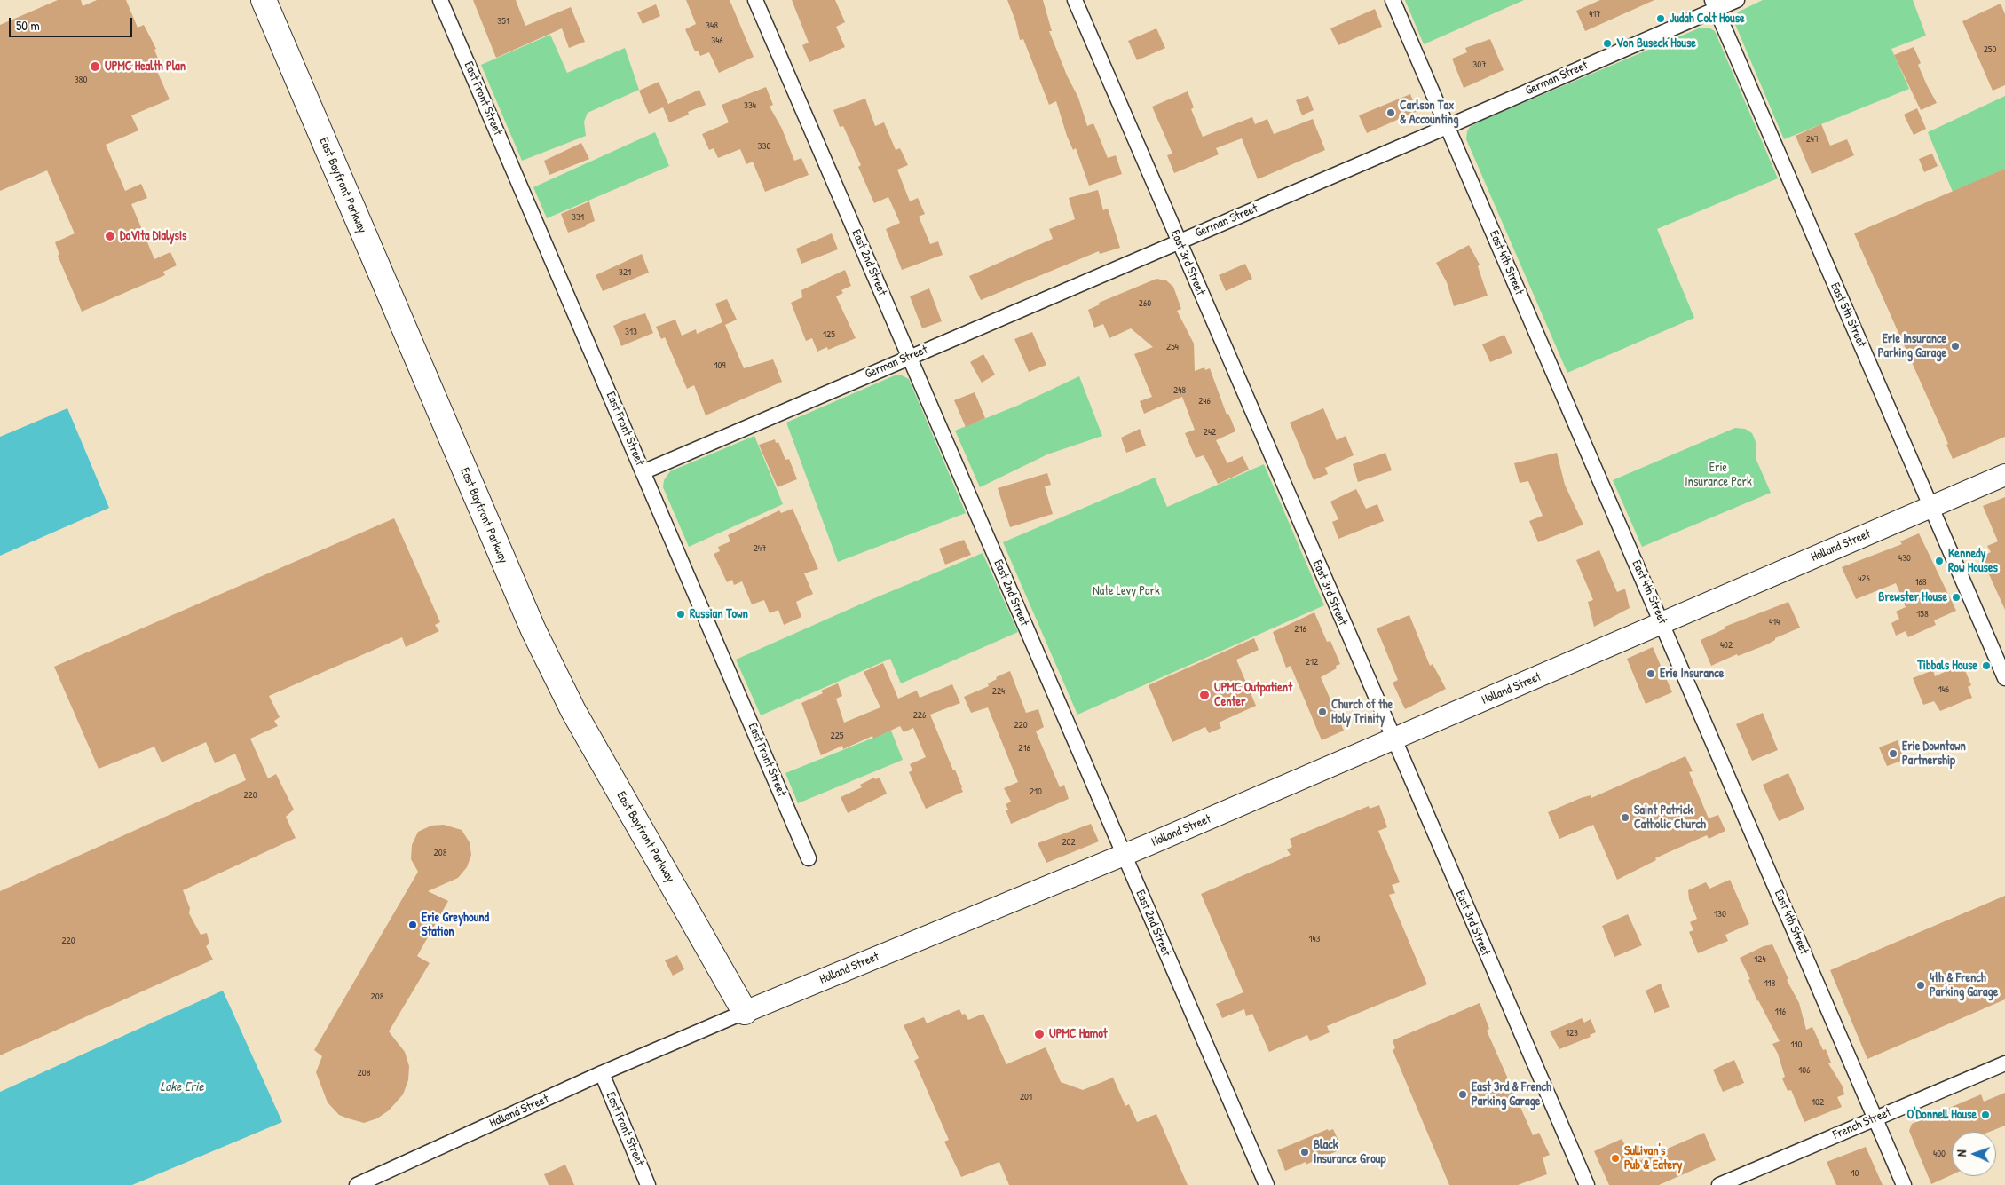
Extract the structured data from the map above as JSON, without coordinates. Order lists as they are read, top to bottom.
{
  "streets": {
    "highway": ["East Bayfront Parkway"],
    "street": [
      "German Street",
      "East Front Street",
      "East 2nd Street",
      "East 3rd Street",
      "East 4th Street",
      "East 5th Street",
      "Holland Street",
      "French Street"
    ]
  },
  "crossings": [
    ["German Street", "East Front Street"],
    ["German Street", "East 2nd Street"],
    ["German Street", "East 3rd Street"],
    ["German Street", "East 4th Street"],
    ["German Street", "East 5th Street"],
    ["East Front Street", "Holland Street"],
    ["East Bayfront Parkway", "Holland Street"],
    ["East 2nd Street", "Holland Street"],
    ["East 3rd Street", "Holland Street"],
    ["East 4th Street", "Holland Street"],
    ["East 4th Street", "French Street"],
    ["East 5th Street", "Holland Street"]
  ],
  "water": ["Lake Erie"],
  "parks": ["Erie Insurance Park", "Nate Levy Park"],
  "places": [
    "Judah Colt House",
    "Von Buseck House",
    "UPMC Health Plan",
    "Carlson Tax & Accounting",
    "DaVita Dialysis",
    "Erie Insurance Parking Garage",
    "Kennedy Row Houses",
    "Brewster House",
    "Russian Town",
    "Tibbals House",
    "Erie Insurance",
    "UPMC Outpatient Center",
    "Church of the Holy Trinity",
    "Erie Downtown Partnership",
    "Saint Patrick Catholic Church",
    "Erie Greyhound Station",
    "4th & French Parking Garage",
    "UPMC Hamot",
    "East 3rd & French Parking Garage",
    "O'Donnell House",
    "Black Insurance Group",
    "Sullivan's Pub & Eatery"
  ],
  "house_numbers": [
    "417",
    "351",
    "348",
    "346",
    "250",
    "307",
    "380",
    "334",
    "247",
    "330",
    "331",
    "321",
    "260",
    "313",
    "125",
    "254",
    "109",
    "248",
    "246",
    "242",
    "247",
    "430",
    "426",
    "168",
    "158",
    "414",
    "216",
    "402",
    "212",
    "146",
    "224",
    "226",
    "220",
    "225",
    "216",
    "210",
    "220",
    "202",
    "208",
    "130",
    "143",
    "220",
    "124",
    "118",
    "208",
    "116",
    "123",
    "110",
    "106",
    "208",
    "201",
    "102",
    "400",
    "10"
  ],
  "scale_bar": "50 m",
  "north": "left"
}
